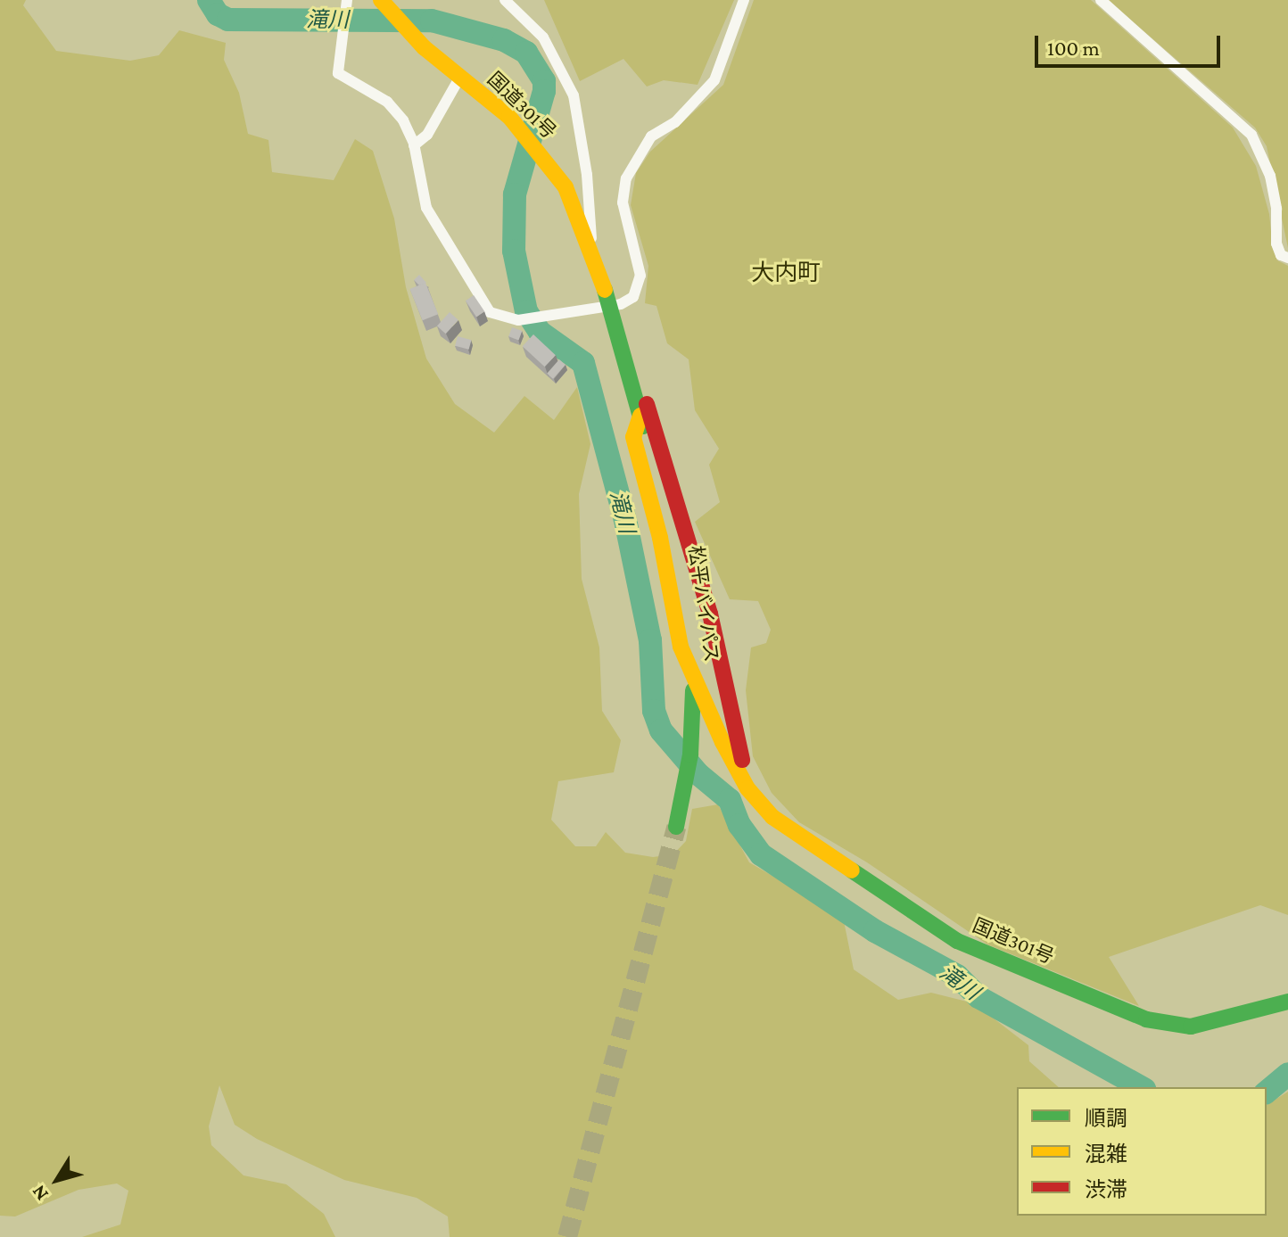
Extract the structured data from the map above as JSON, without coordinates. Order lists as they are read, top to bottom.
{
  "streets": {
    "highway": ["国道301号", "松平バイパス"]
  },
  "crossings": [
    ["国道301号", "松平バイパス"]
  ],
  "districts": ["大内町"],
  "water": ["滝川"],
  "legend": ["順調", "混雑", "渋滞"],
  "scale_bar": "100 m",
  "north": "bottom left"
}
